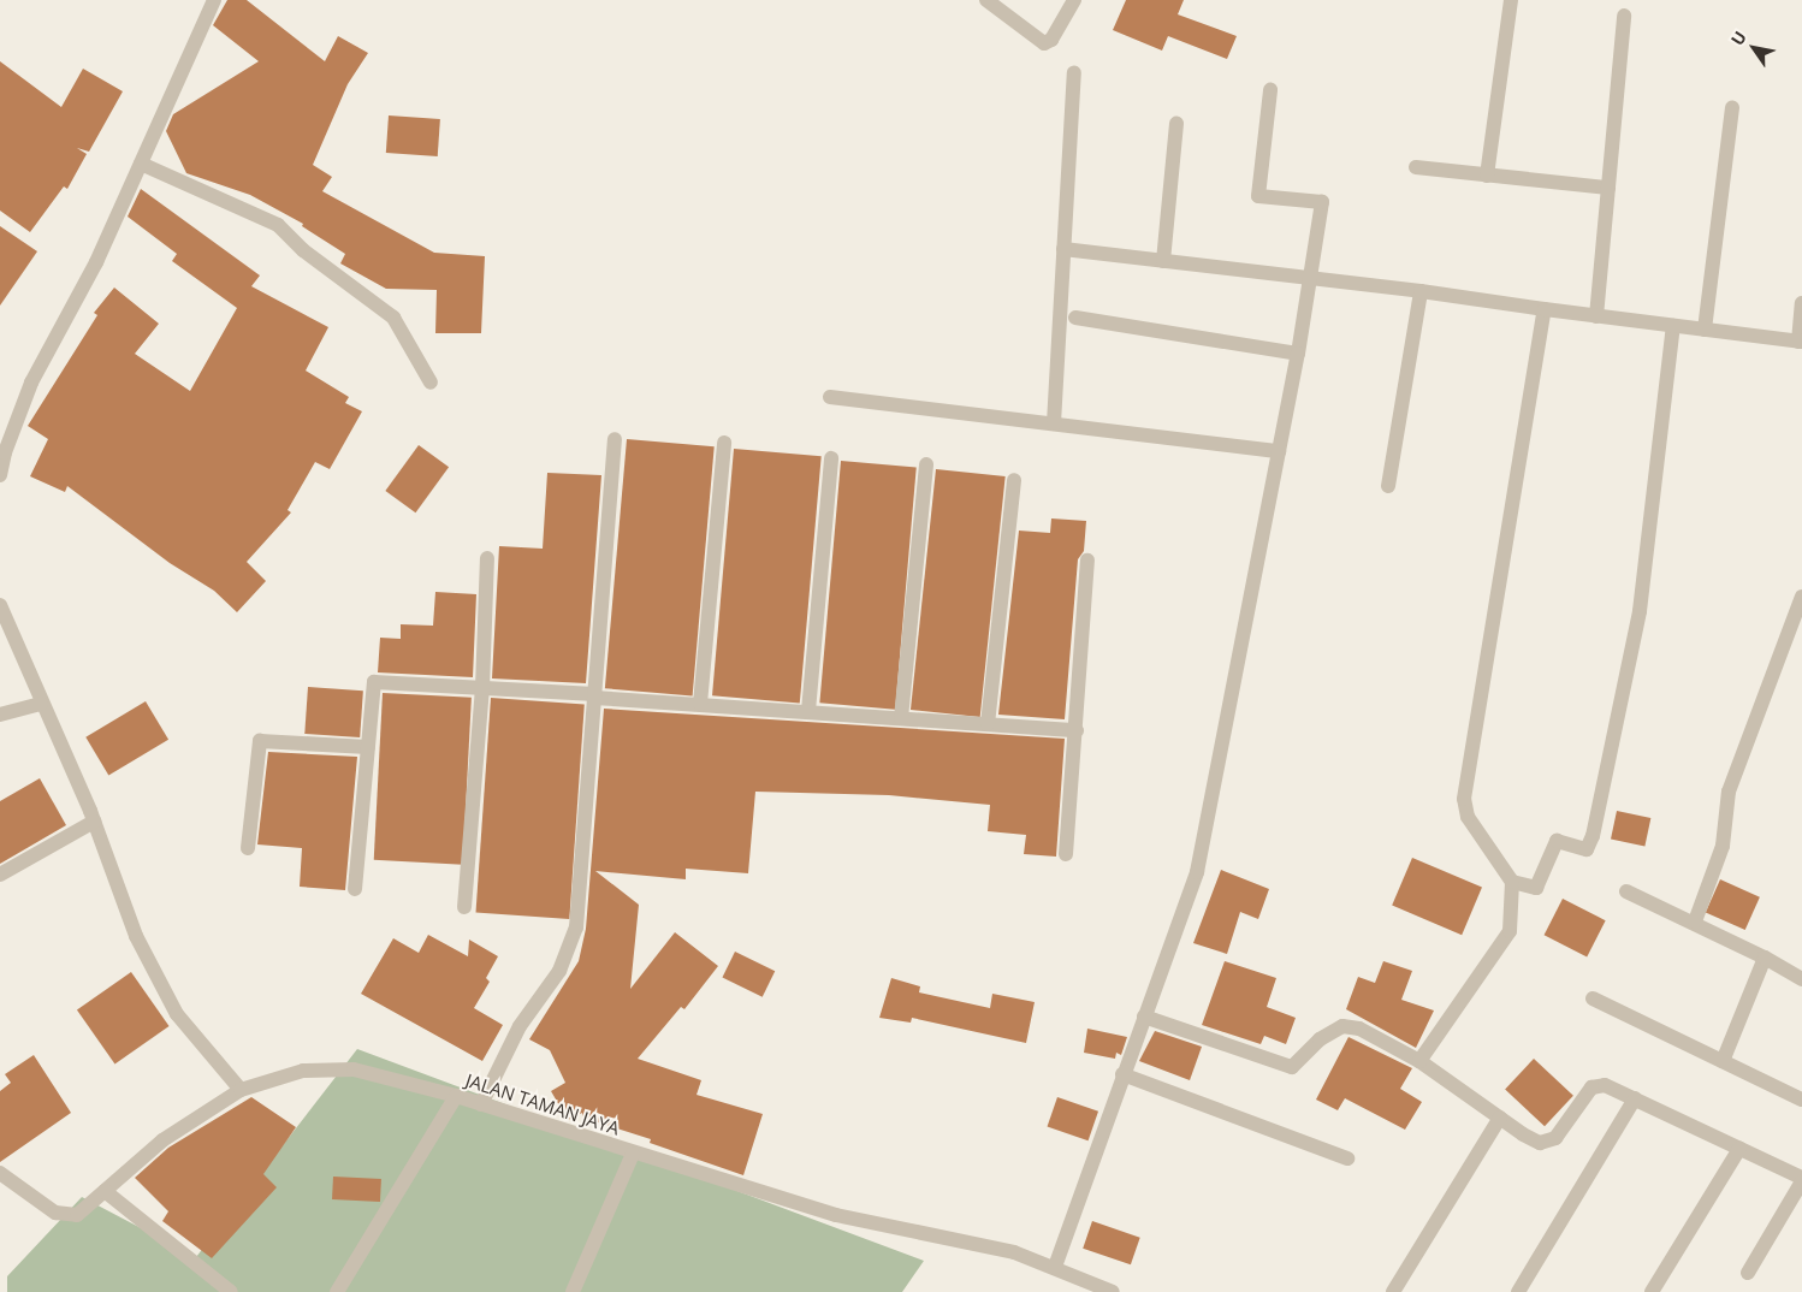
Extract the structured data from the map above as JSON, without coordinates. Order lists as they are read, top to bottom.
{
  "streets": {
    "street": ["JALAN TAMAN JAYA"]
  },
  "north": "top left"
}
